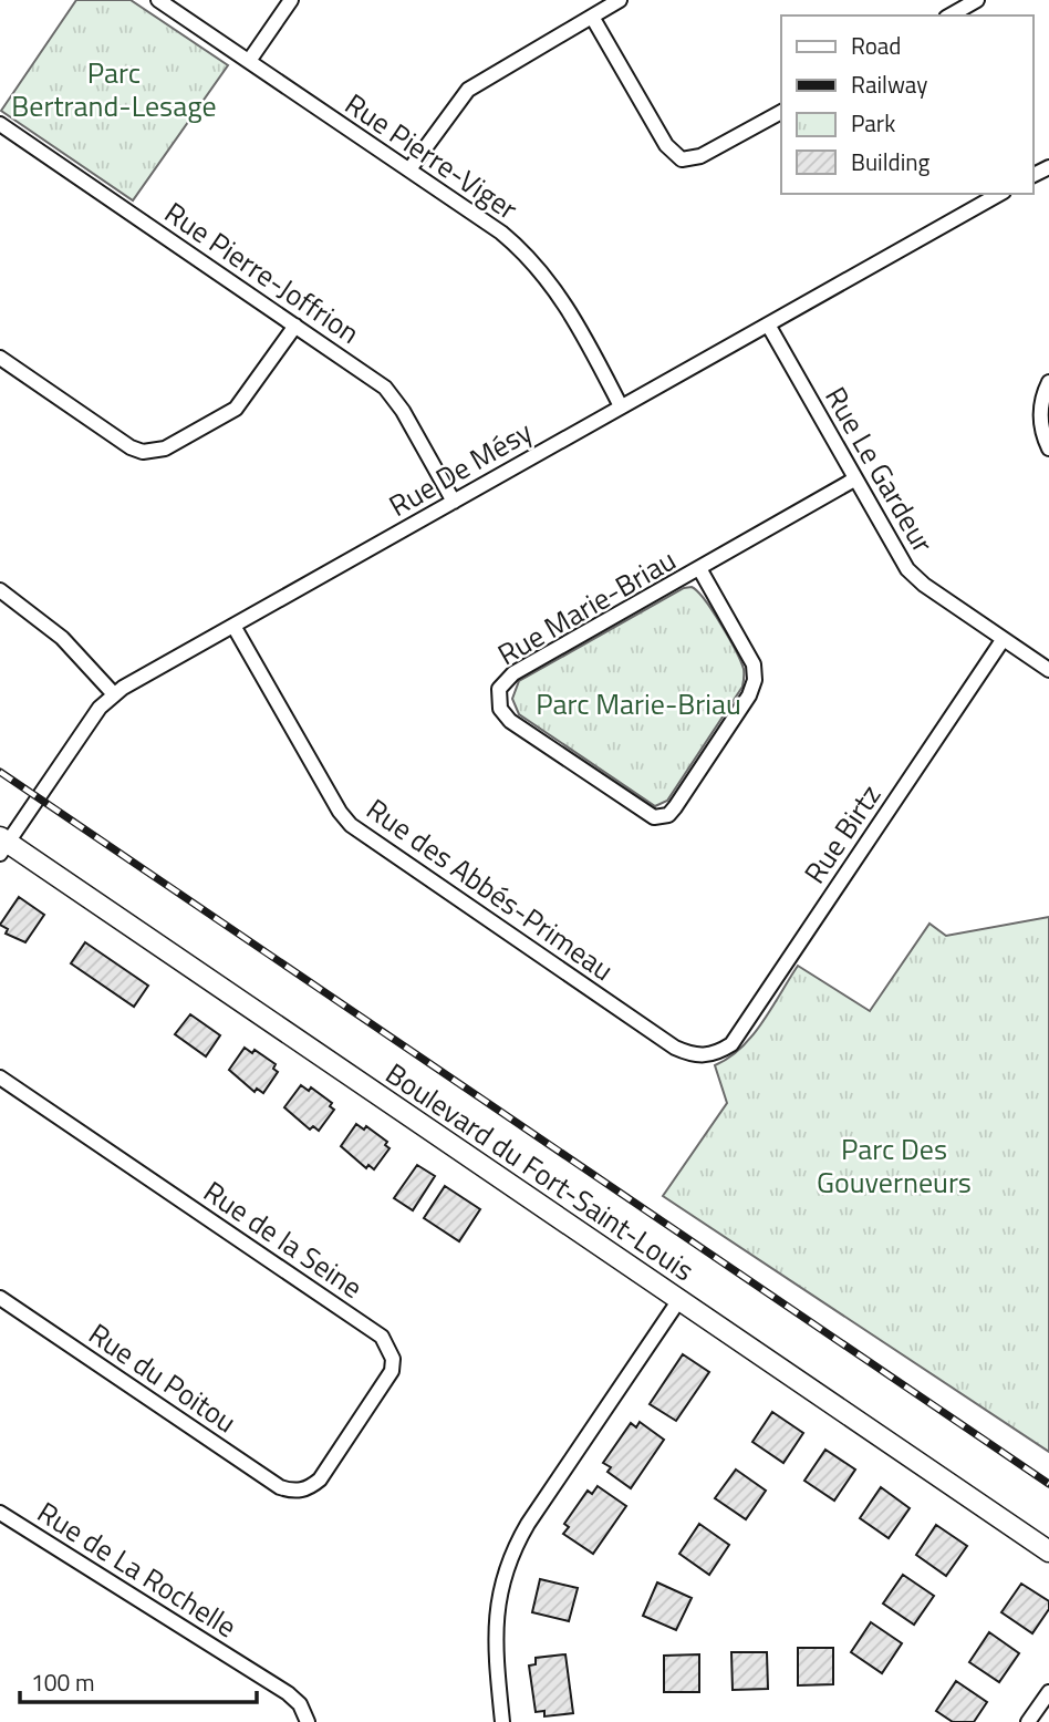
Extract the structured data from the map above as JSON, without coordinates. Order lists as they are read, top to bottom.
{
  "streets": {
    "street": [
      "Rue Pierre-Viger",
      "Rue Pierre-Joffrion",
      "Rue De Mésy",
      "Rue Le Gardeur",
      "Rue Marie-Briau",
      "Rue Birtz",
      "Rue des Abbés-Primeau",
      "Boulevard du Fort-Saint-Louis",
      "Rue de la Seine",
      "Rue du Poitou",
      "Rue de La Rochelle"
    ]
  },
  "crossings": [
    ["Rue Pierre-Viger", "Rue De Mésy"],
    ["Rue Pierre-Joffrion", "Rue De Mésy"],
    ["Rue De Mésy", "Rue Le Gardeur"],
    ["Rue De Mésy", "Rue des Abbés-Primeau"],
    ["Rue De Mésy", "Boulevard du Fort-Saint-Louis"],
    ["Rue Le Gardeur", "Rue Marie-Briau"],
    ["Rue Le Gardeur", "Rue Birtz"],
    ["Rue Birtz", "Rue des Abbés-Primeau"],
    ["Rue de la Seine", "Rue du Poitou"]
  ],
  "parks": ["Parc Bertrand-Lesage", "Parc Marie-Briau", "Parc Des Gouverneurs"],
  "legend": [
    "Road",
    "Railway",
    "Park",
    "Building"
  ],
  "scale_bar": "100 m"
}
